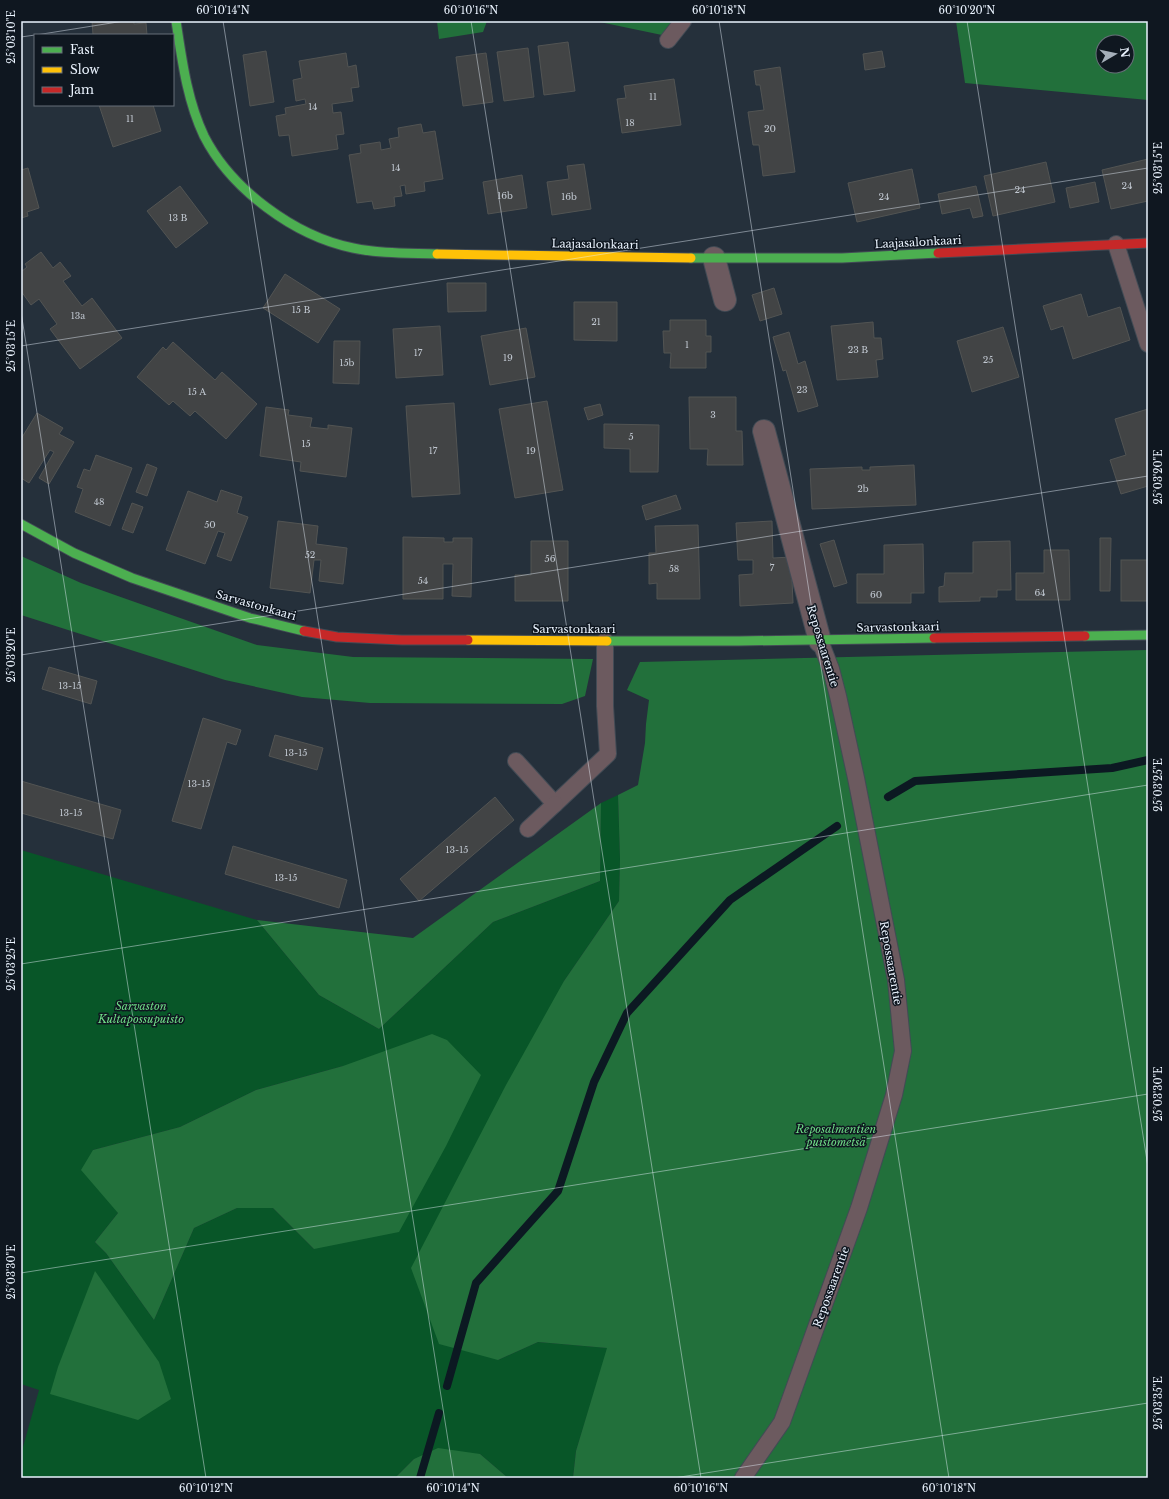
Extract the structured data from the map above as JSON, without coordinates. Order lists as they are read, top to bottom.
{
  "streets": {
    "street": ["Laajasalonkaari", "Sarvastonkaari", "Repossaarentie"]
  },
  "crossings": [
    ["Sarvastonkaari", "Repossaarentie"]
  ],
  "parks": ["Sarvaston Kultapossupuisto", "Reposalmentien puistometsä"],
  "house_numbers": [
    "11",
    "14",
    "11",
    "18",
    "20",
    "14",
    "24",
    "24",
    "16b",
    "16b",
    "24",
    "13 B",
    "15 B",
    "13a",
    "21",
    "1",
    "23 B",
    "17",
    "19",
    "25",
    "15b",
    "23",
    "15 A",
    "3",
    "5",
    "15",
    "17",
    "19",
    "2b",
    "48",
    "50",
    "52",
    "56",
    "7",
    "58",
    "54",
    "64",
    "60",
    "13-15",
    "13-15",
    "13-15",
    "13-15",
    "13-15",
    "13-15"
  ],
  "legend": ["Fast", "Slow", "Jam"],
  "north": "right",
  "coordinates": [
    "60°10'14\"N",
    "60°10'16\"N",
    "60°10'18\"N",
    "60°10'20\"N",
    "25°03'10\"E",
    "25°03'15\"E",
    "25°03'20\"E",
    "25°03'25\"E",
    "25°03'30\"E",
    "25°03'35\"E",
    "60°10'12\"N"
  ]
}
